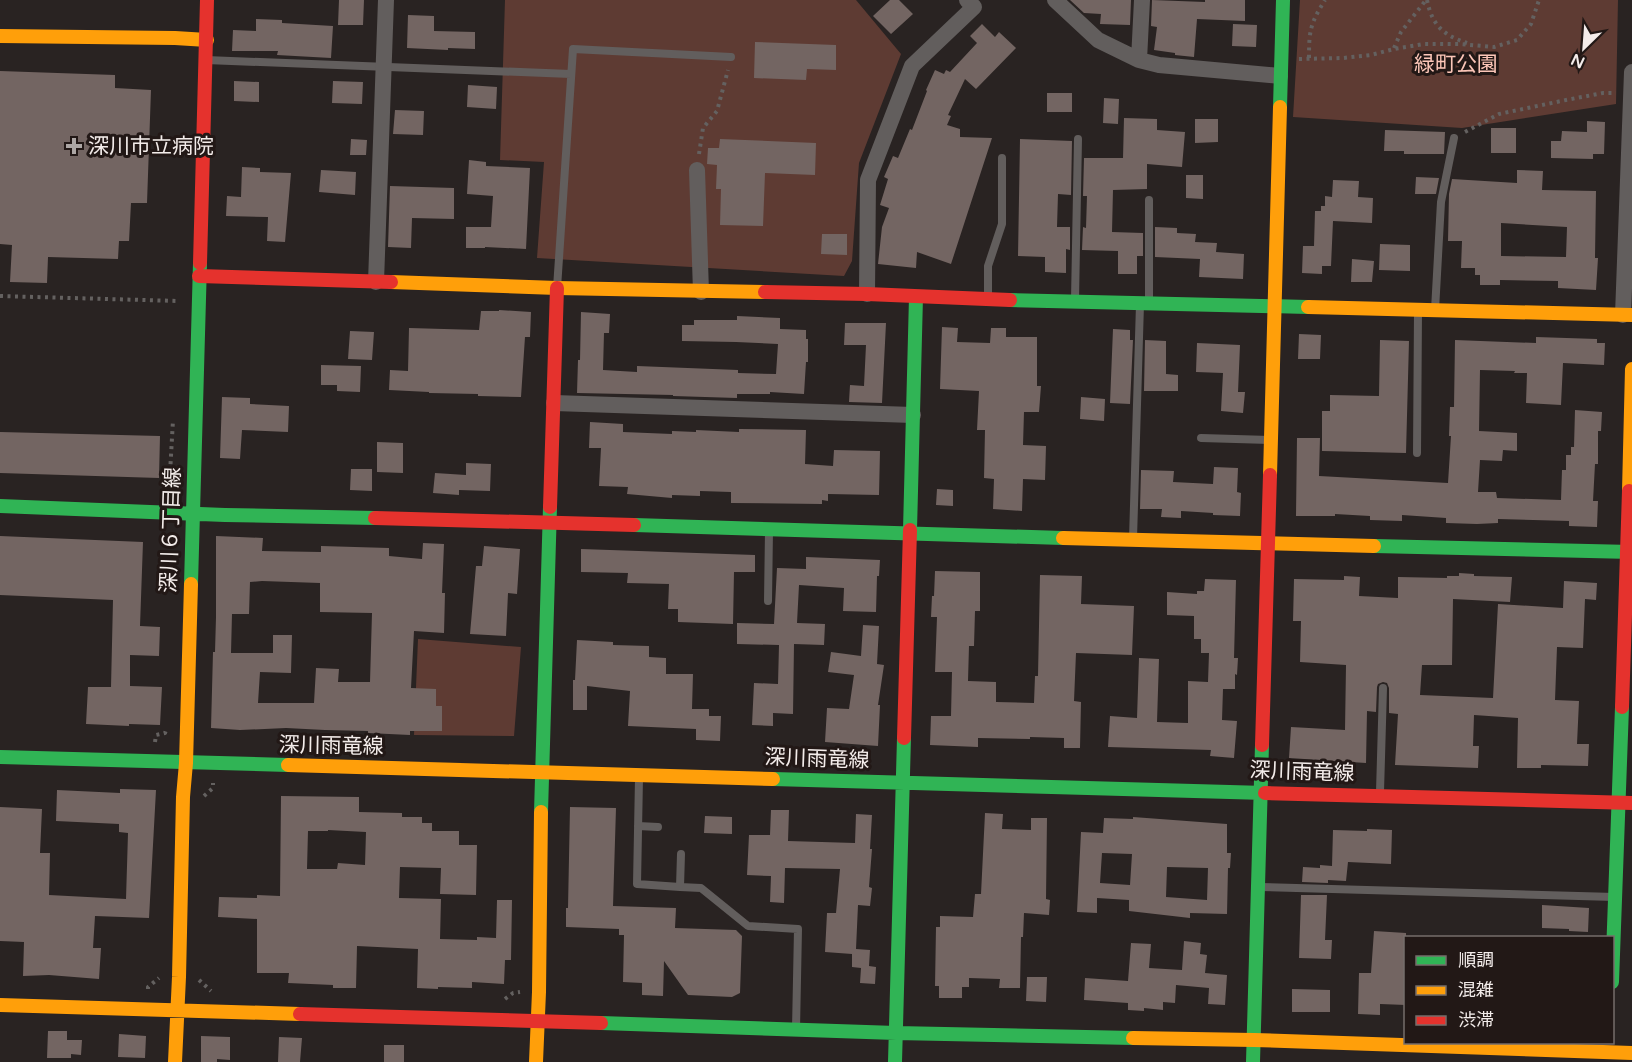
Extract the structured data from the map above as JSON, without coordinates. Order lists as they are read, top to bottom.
{
  "streets": {
    "street": ["深川６丁目線", "深川雨竜線"]
  },
  "crossings": [
    ["深川６丁目線", "深川雨竜線"]
  ],
  "parks": ["緑町公園"],
  "places": {
    "health": ["深川市立病院"]
  },
  "legend": ["順調", "混雑", "渋滞"],
  "north": "bottom left"
}
